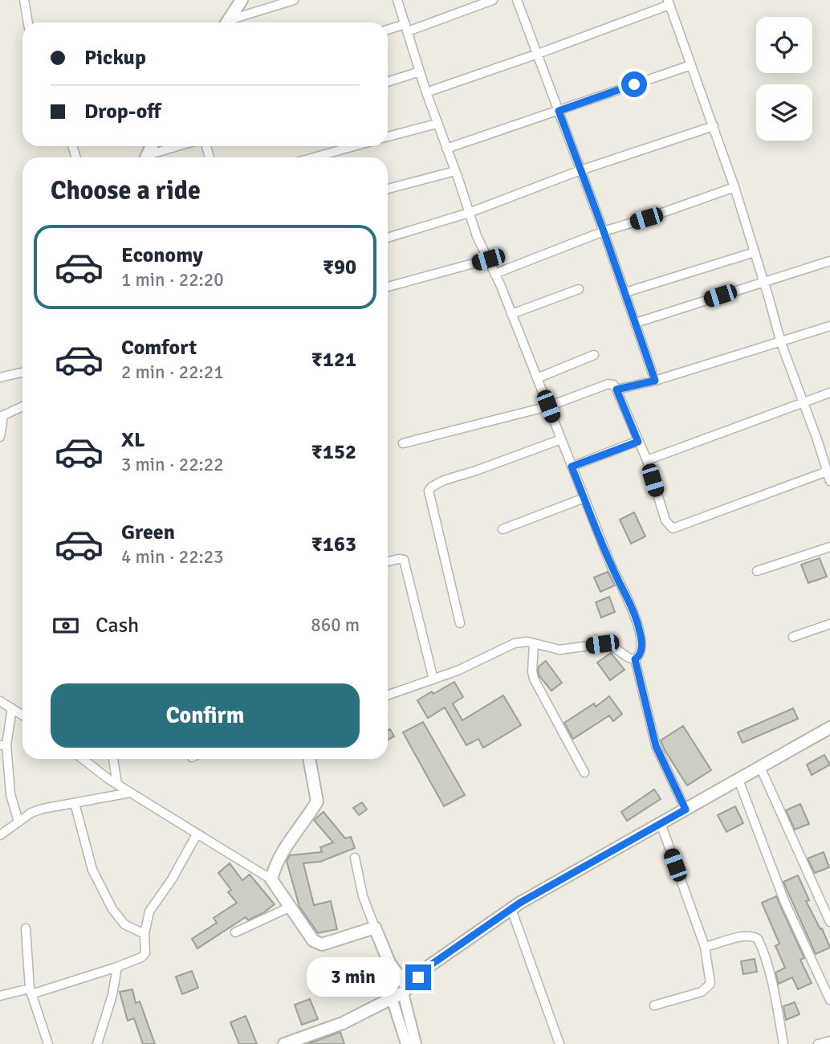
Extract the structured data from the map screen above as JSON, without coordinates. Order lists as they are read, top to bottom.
{
  "page": {
    "banner": ["Pickup", "Drop-off"],
    "heading": "Choose a ride",
    "list": [
      {
        "name": "Economy",
        "note": "1 min · 22:20",
        "value": "₹90"
      },
      {
        "name": "Comfort",
        "note": "2 min · 22:21",
        "value": "₹121"
      },
      {
        "name": "XL",
        "note": "3 min · 22:22",
        "value": "₹152"
      },
      {
        "name": "Green",
        "note": "4 min · 22:23",
        "value": "₹163"
      }
    ],
    "pay": ["Cash", "860 m"],
    "buttons": "Confirm",
    "bubble": "3 min"
  }
}
